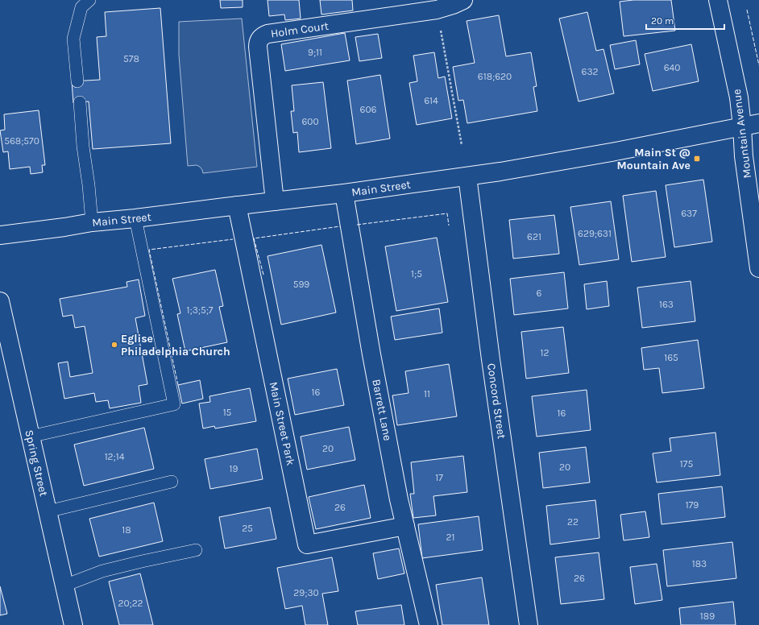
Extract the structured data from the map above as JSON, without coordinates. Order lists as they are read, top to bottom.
{
  "streets": {
    "street": [
      "Holm Court",
      "Mountain Avenue",
      "Main Street",
      "Concord Street",
      "Barrett Lane",
      "Main Street Park",
      "Spring Street"
    ]
  },
  "crossings": [
    ["Holm Court", "Main Street"],
    ["Mountain Avenue", "Main Street"],
    ["Main Street", "Concord Street"],
    ["Main Street", "Barrett Lane"],
    ["Main Street", "Main Street Park"],
    ["Barrett Lane", "Main Street Park"]
  ],
  "places": {
    "transit": ["Main St @ Mountain Ave"],
    "other": ["Eglise Philadelphia Church"]
  },
  "house_numbers": [
    "9;11",
    "578",
    "640",
    "632",
    "618;620",
    "614",
    "606",
    "600",
    "568;570",
    "637",
    "629;631",
    "621",
    "1;5",
    "599",
    "6",
    "163",
    "1;3;5;7",
    "12",
    "165",
    "16",
    "11",
    "15",
    "16",
    "20",
    "12;14",
    "175",
    "20",
    "19",
    "17",
    "179",
    "26",
    "22",
    "25",
    "18",
    "21",
    "183",
    "26",
    "29;30",
    "20;22",
    "189"
  ],
  "scale_bar": "20 m"
}
